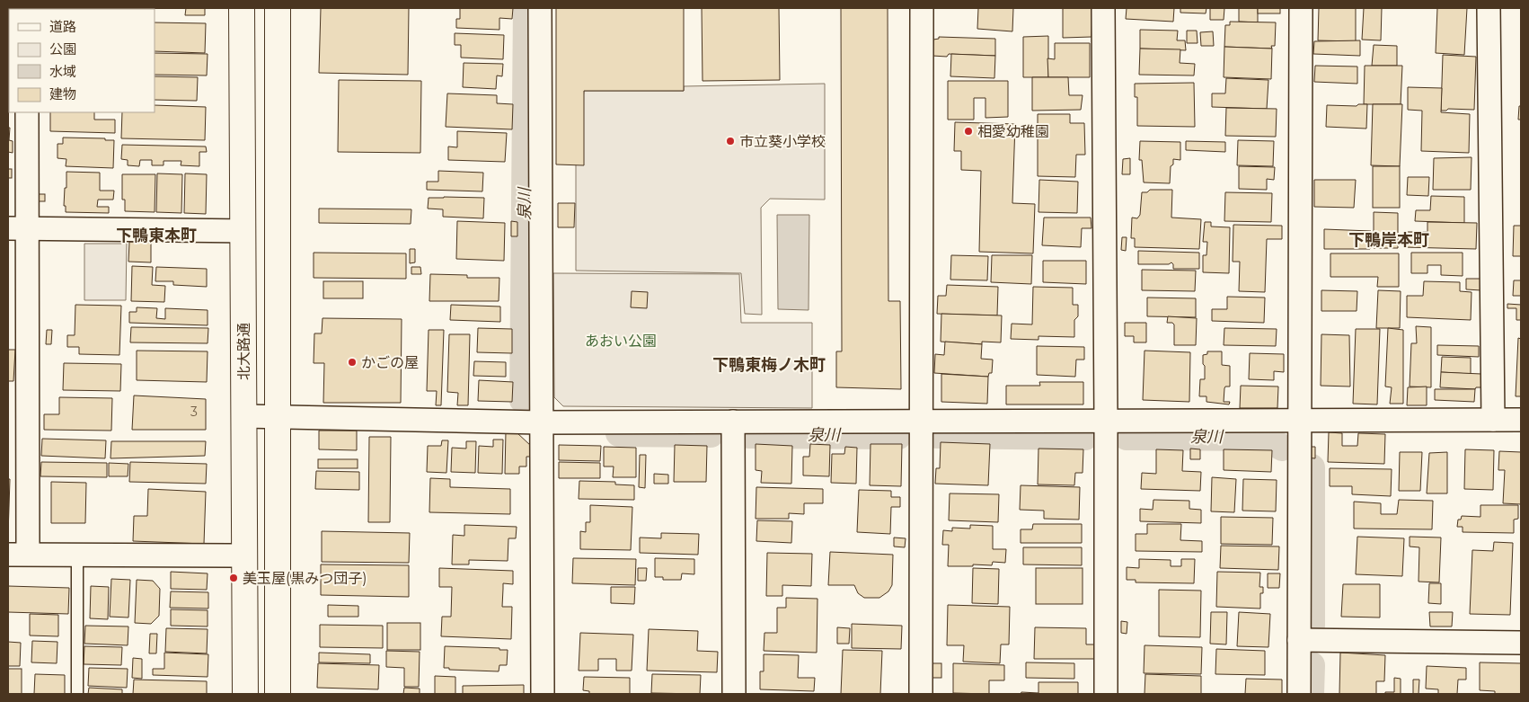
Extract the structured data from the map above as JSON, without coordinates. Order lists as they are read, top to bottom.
{
  "streets": {
    "highway": ["北大路通"]
  },
  "districts": ["下鴨東本町", "下鴨岸本町", "下鴨東梅ノ木町"],
  "water": ["泉川"],
  "parks": ["あおい公園"],
  "places": [
    "相愛幼稚園",
    "市立葵小学校",
    "かごの屋",
    "美玉屋(黒みつ団子)"
  ],
  "house_numbers": ["3"],
  "legend": [
    "道路",
    "公園",
    "水域",
    "建物"
  ]
}
